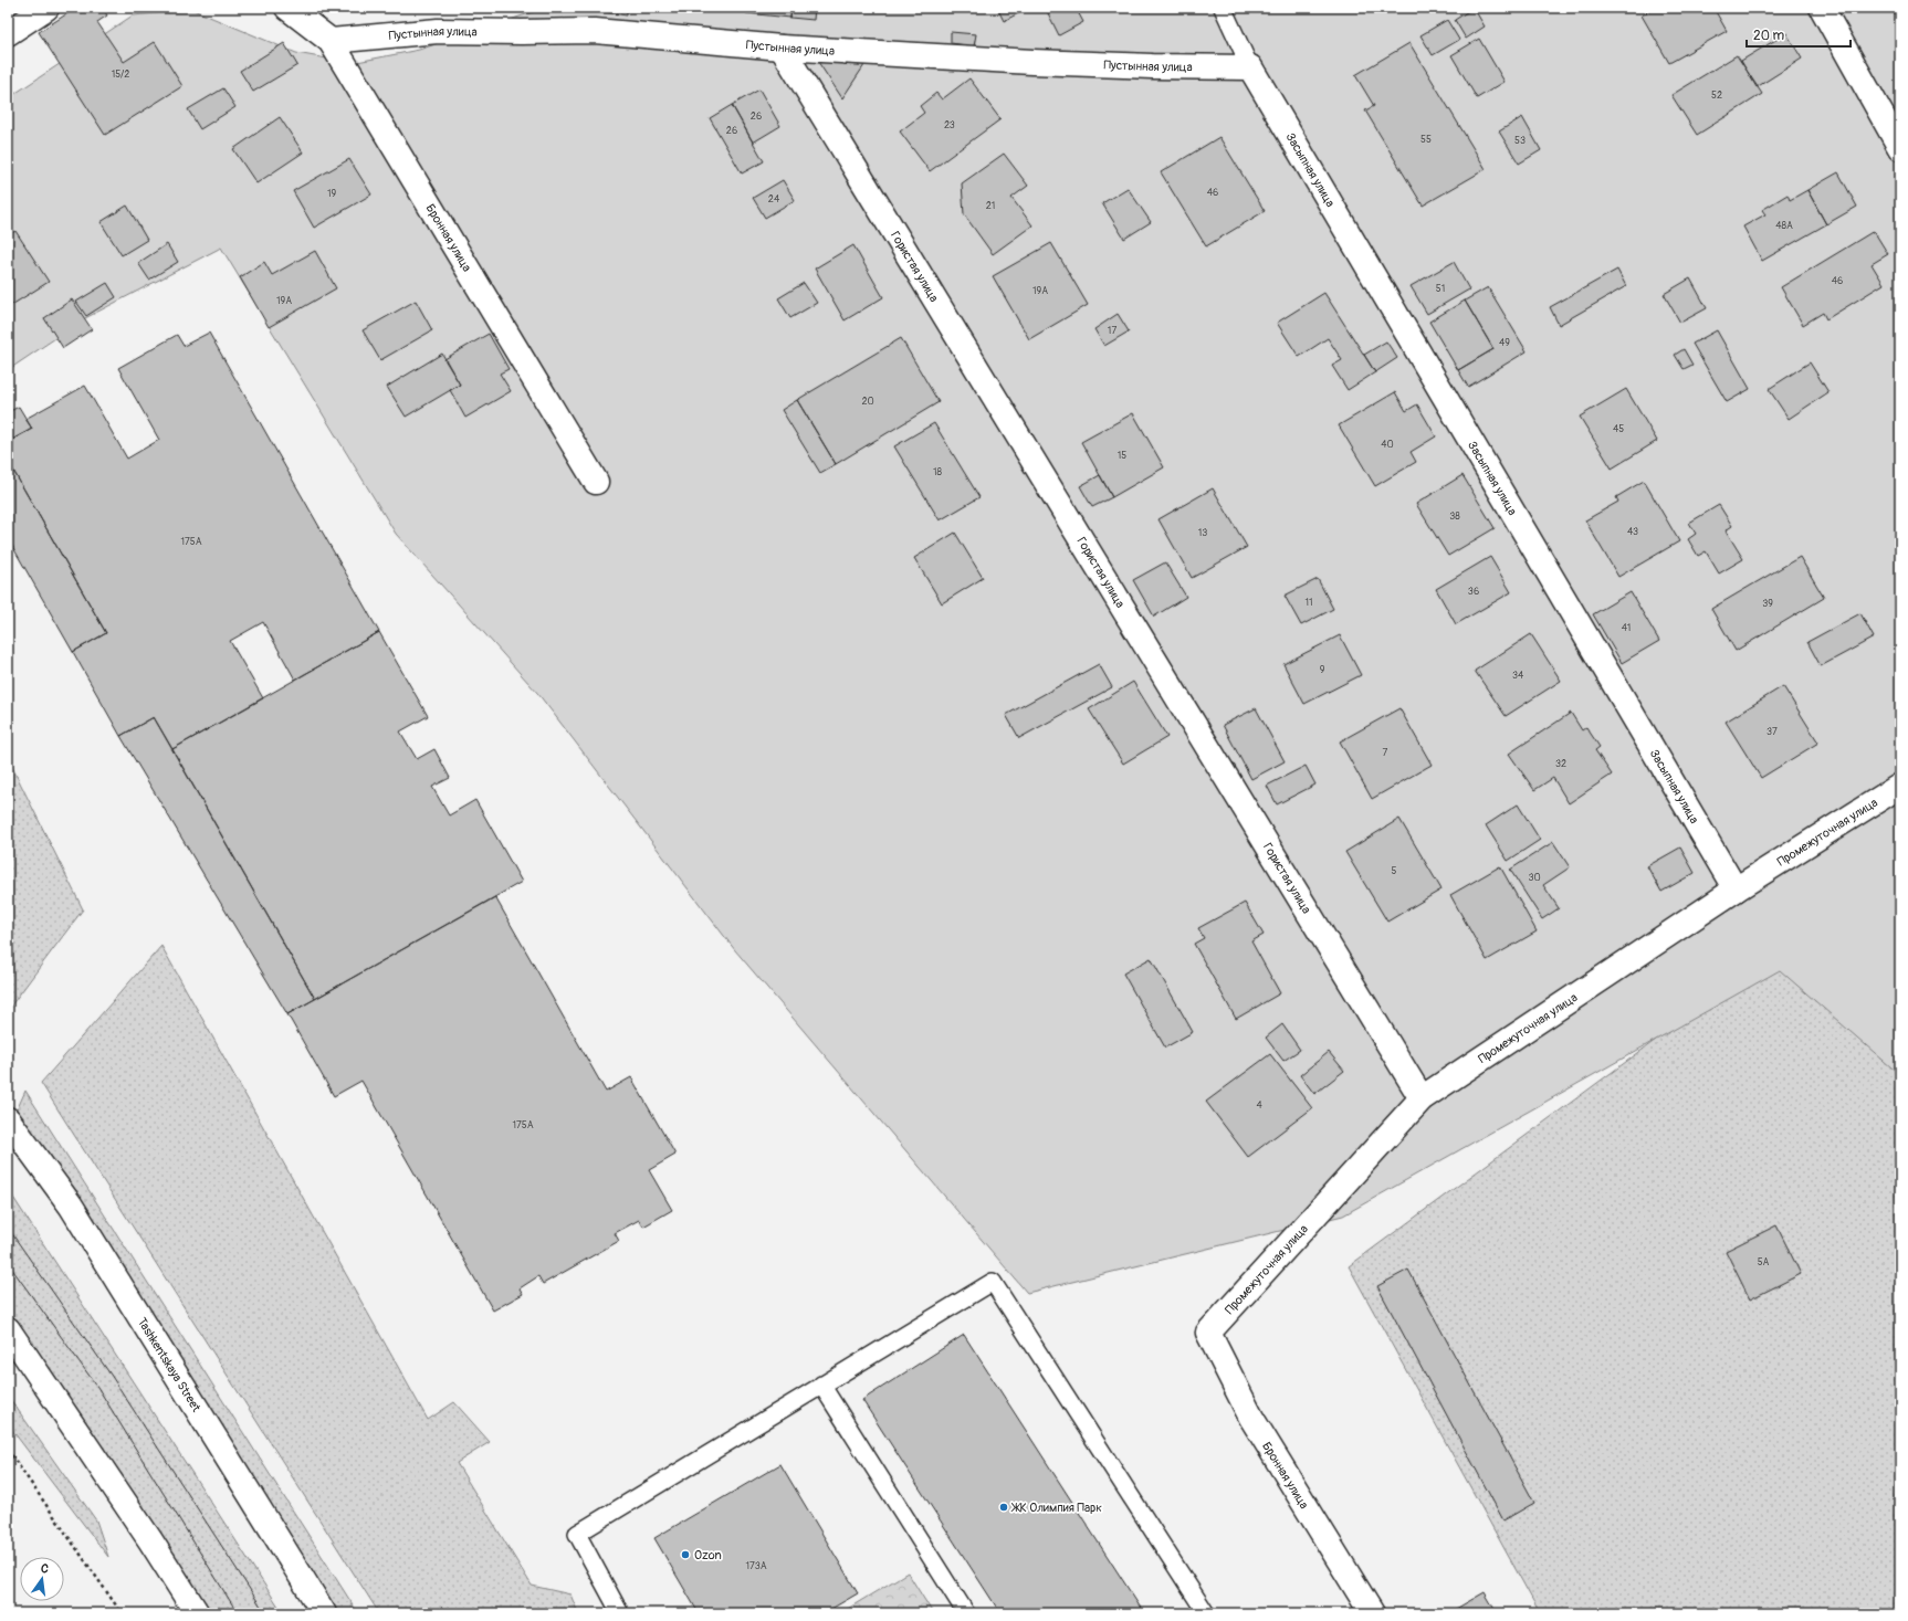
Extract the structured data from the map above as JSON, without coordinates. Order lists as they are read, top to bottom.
{
  "streets": {
    "street": [
      "Пустынная улица",
      "Засыпная улица",
      "Бронная улица",
      "Гористая улица",
      "Промежуточная улица",
      "Tashkentskaya Street"
    ]
  },
  "crossings": [
    ["Пустынная улица", "Засыпная улица"],
    ["Пустынная улица", "Бронная улица"],
    ["Пустынная улица", "Гористая улица"],
    ["Засыпная улица", "Промежуточная улица"],
    ["Бронная улица", "Промежуточная улица"],
    ["Гористая улица", "Промежуточная улица"]
  ],
  "places": ["ЖК Олимпия Парк", "Ozon"],
  "house_numbers": [
    "15/2",
    "52",
    "26",
    "23",
    "26",
    "55",
    "53",
    "46",
    "19",
    "24",
    "21",
    "48А",
    "46",
    "51",
    "19А",
    "19А",
    "17",
    "49",
    "20",
    "45",
    "40",
    "15",
    "18",
    "38",
    "43",
    "13",
    "175А",
    "36",
    "11",
    "39",
    "41",
    "9",
    "34",
    "37",
    "7",
    "32",
    "5",
    "30",
    "4",
    "175А",
    "5А",
    "173А"
  ],
  "scale_bar": "20 m",
  "north": "top"
}
